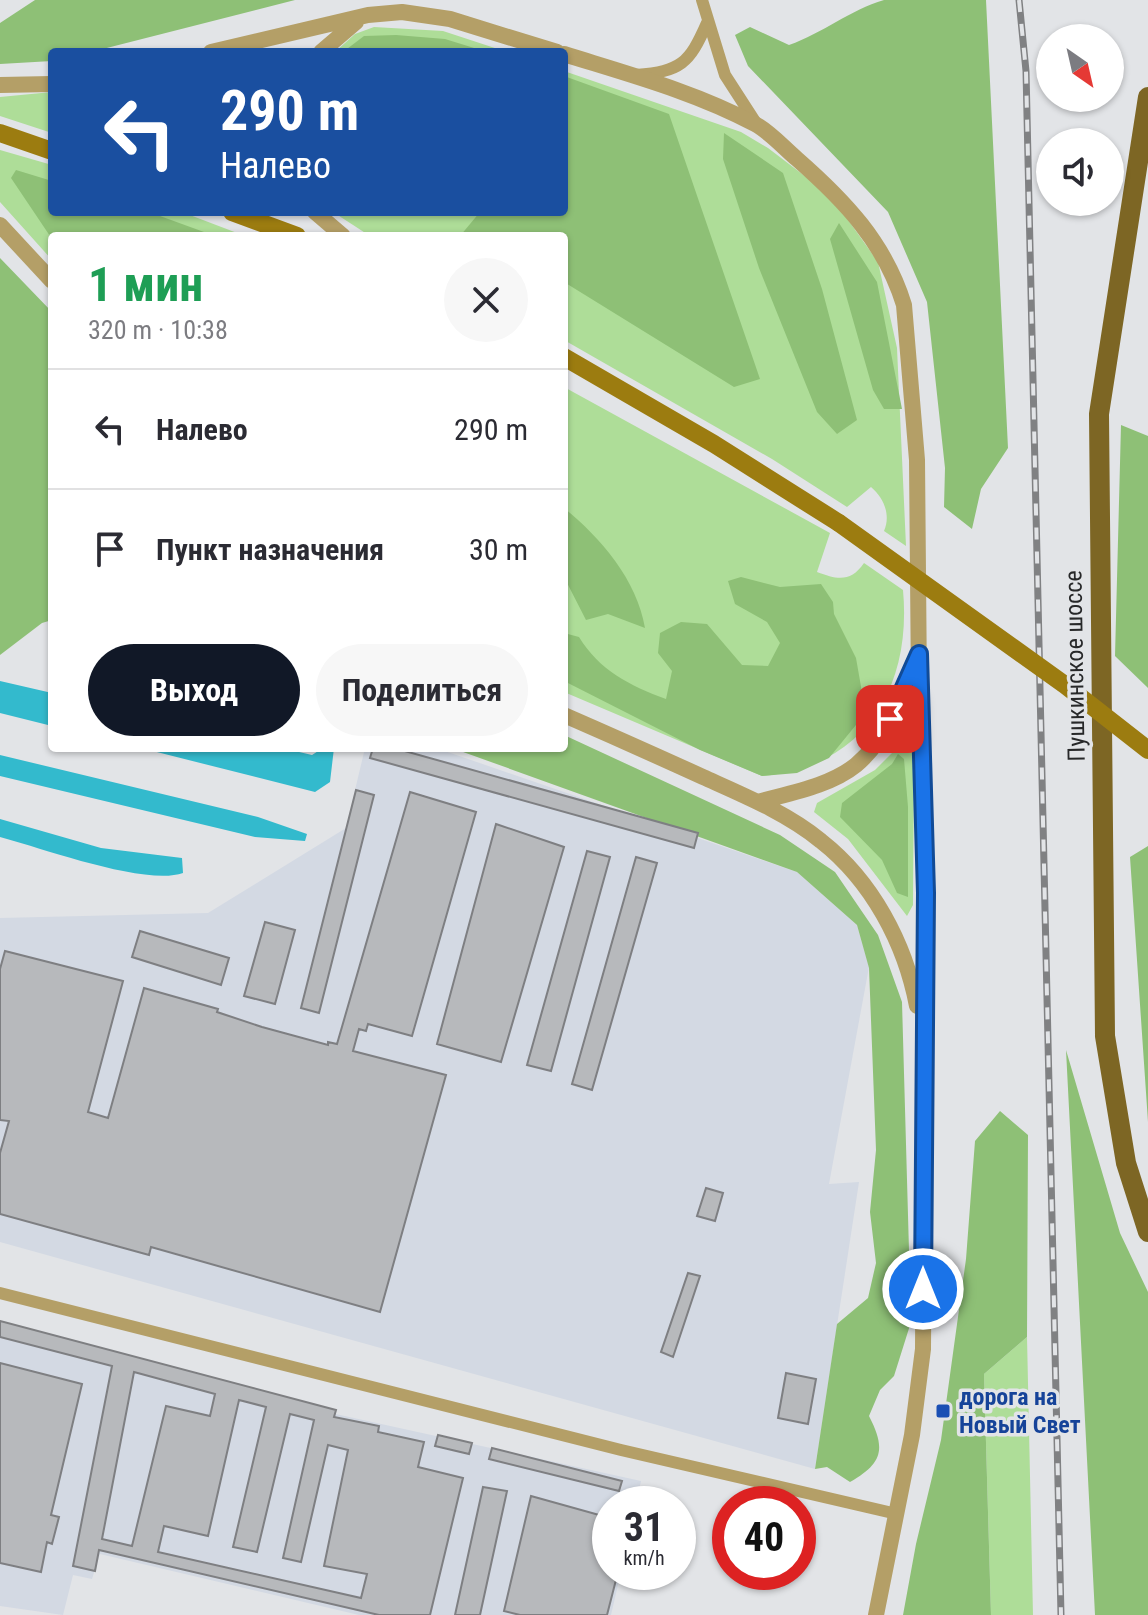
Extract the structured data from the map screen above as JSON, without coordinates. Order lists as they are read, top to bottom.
{
  "streets": {
    "main road": ["Пушкинское шоссе"]
  },
  "places": {
    "transit": ["дорога на Новый Свет"]
  },
  "north": "bottom right",
  "page": {
    "turn": ["290 m", "Налево"],
    "heading": ["1 мин", "320 m · 10:38"],
    "list": [
      {
        "name": "Налево",
        "value": "290 m"
      },
      {
        "name": "Пункт назначения",
        "value": "30 m"
      }
    ],
    "buttons": ["Выход", "Поделиться"],
    "speed": "31 km/h",
    "limit": "40"
  }
}
